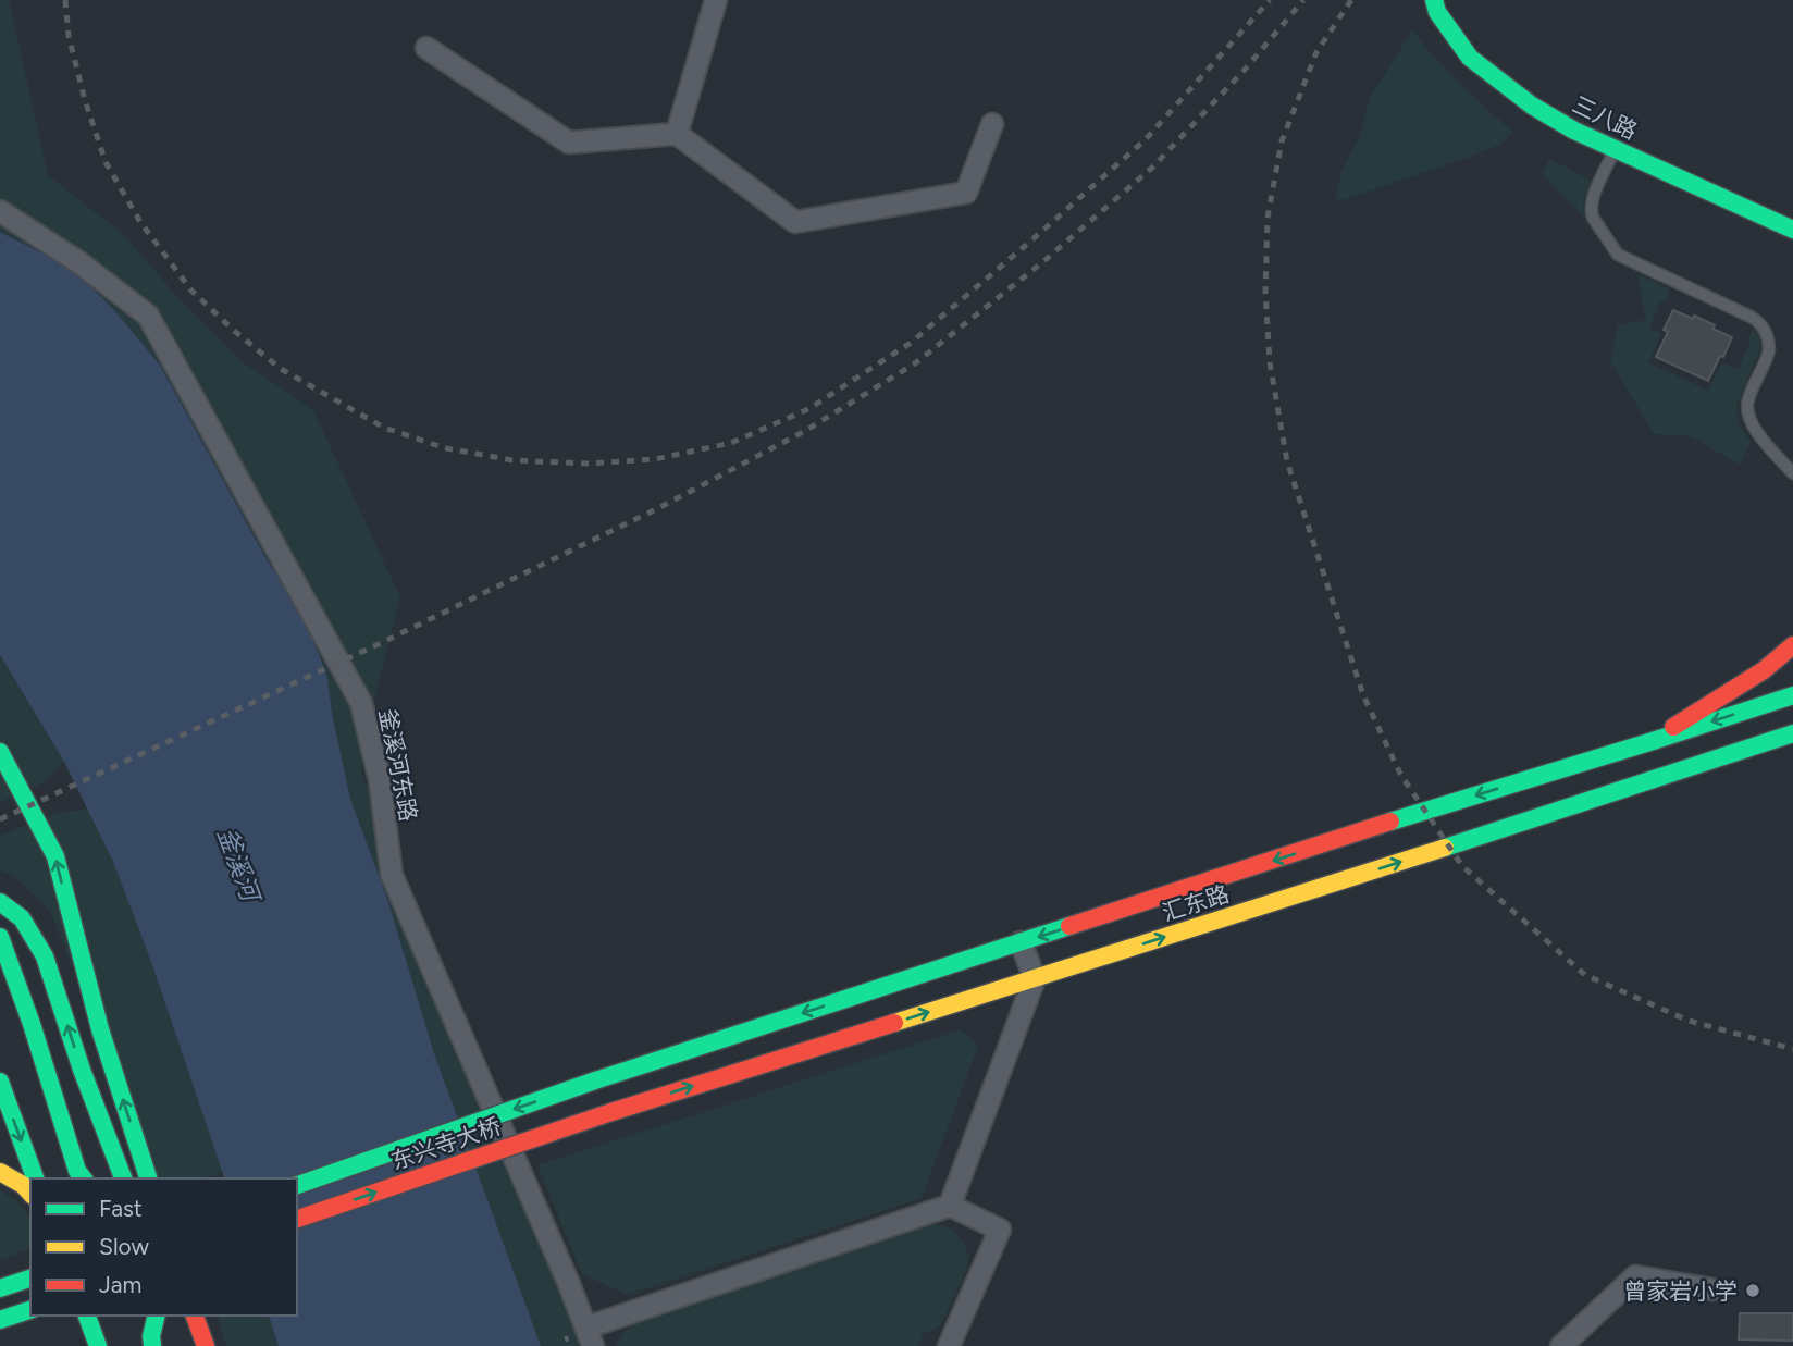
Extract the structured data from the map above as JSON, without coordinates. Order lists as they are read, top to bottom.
{
  "streets": {
    "main road": ["三八路", "汇东路", "东兴寺大桥"],
    "street": ["釜溪河东路"]
  },
  "crossings": [
    ["汇东路", "东兴寺大桥"]
  ],
  "water": ["釜溪河"],
  "places": ["曾家岩小学"],
  "legend": ["Fast", "Slow", "Jam"]
}
